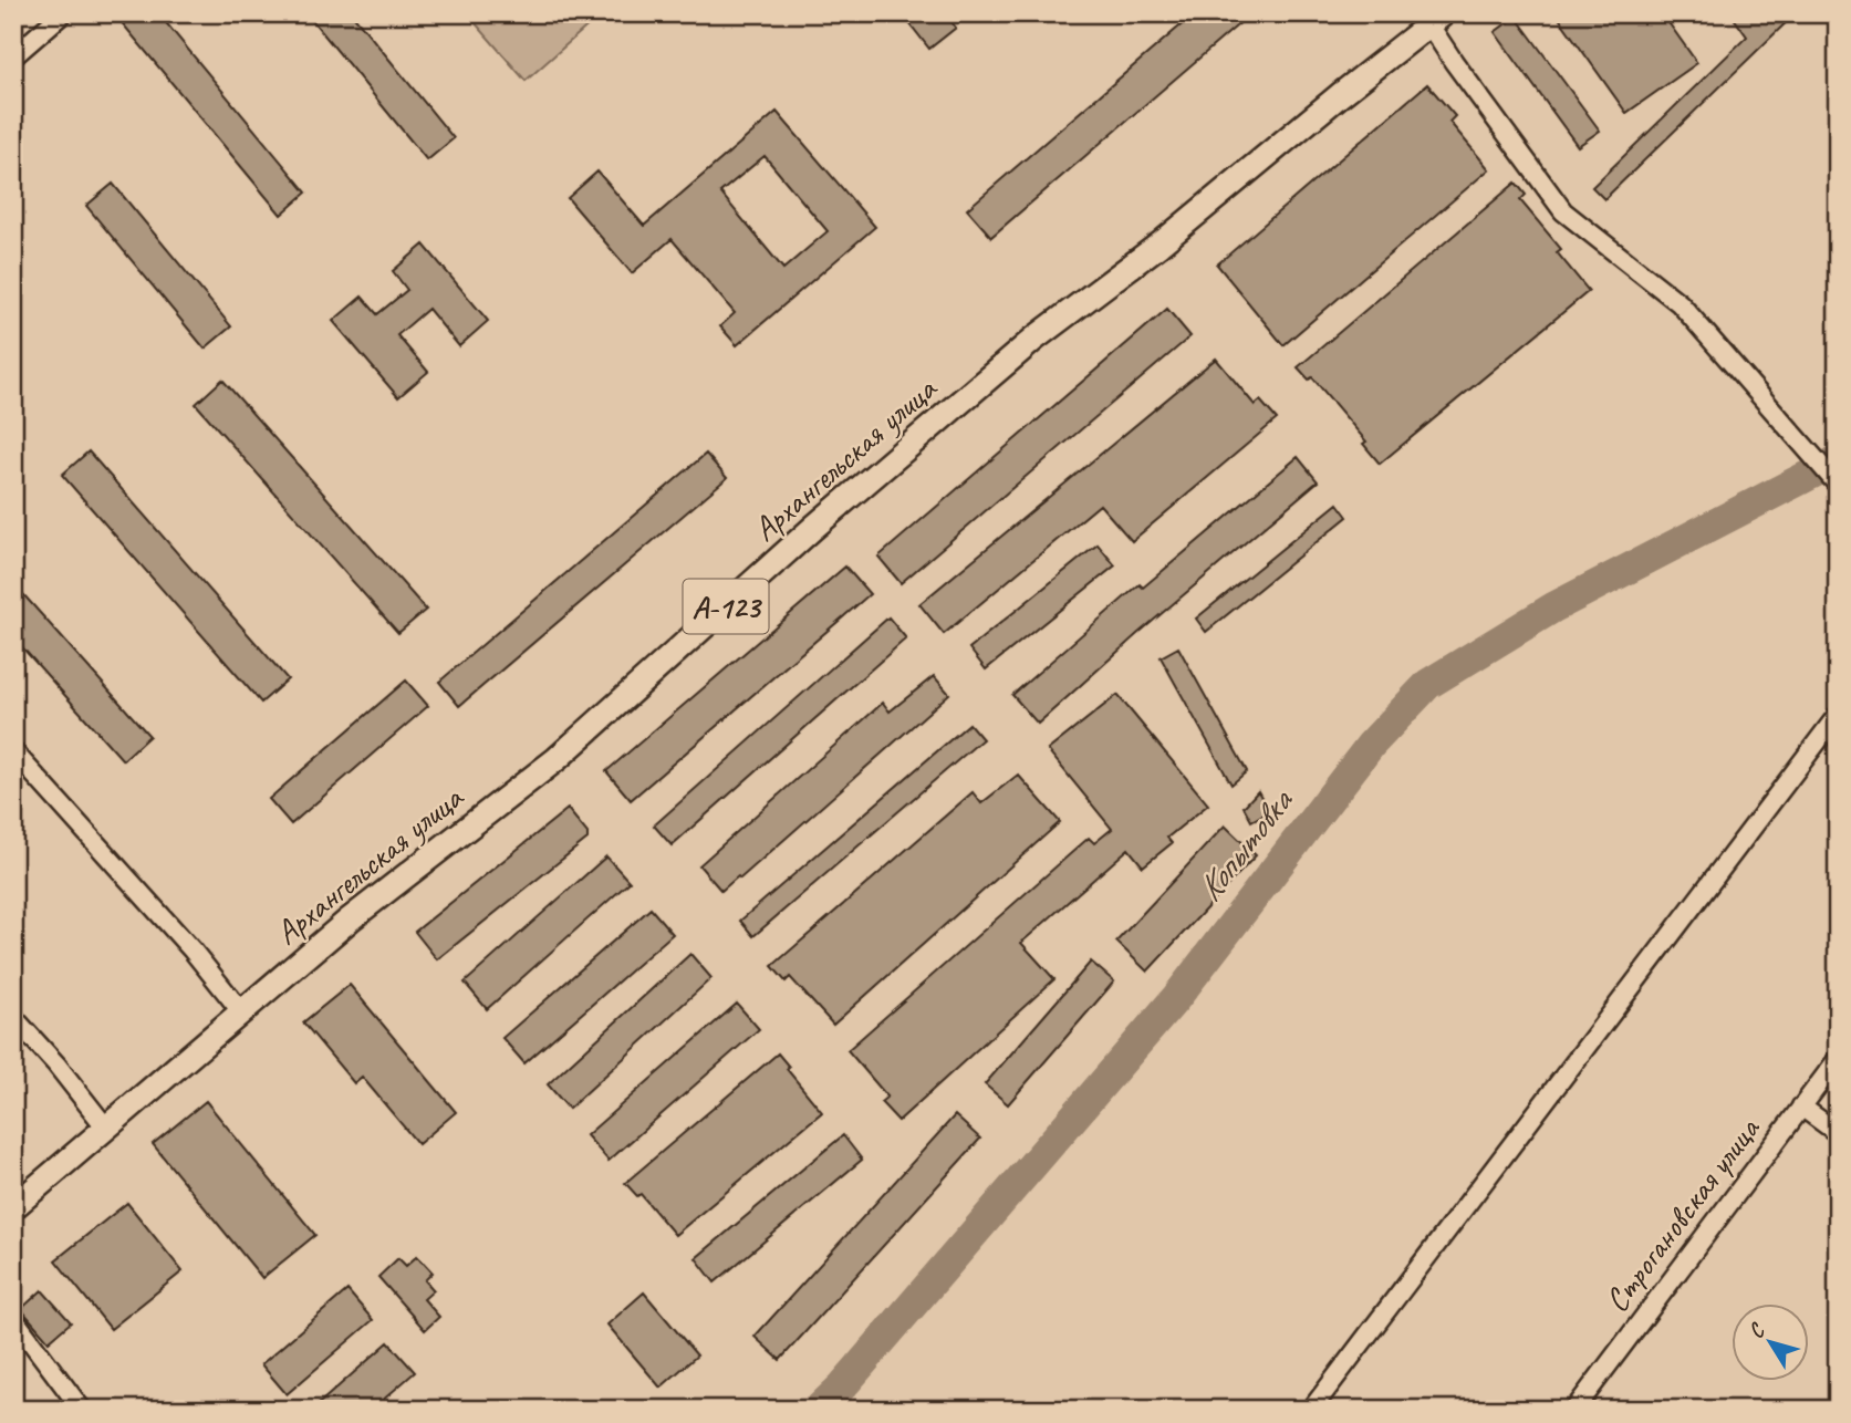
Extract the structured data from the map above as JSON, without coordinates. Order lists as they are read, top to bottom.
{
  "streets": {
    "main road": ["Архангельская улица", "А-123"],
    "street": ["Строгановская улица"]
  },
  "water": ["Копытовка"],
  "north": "top left"
}
